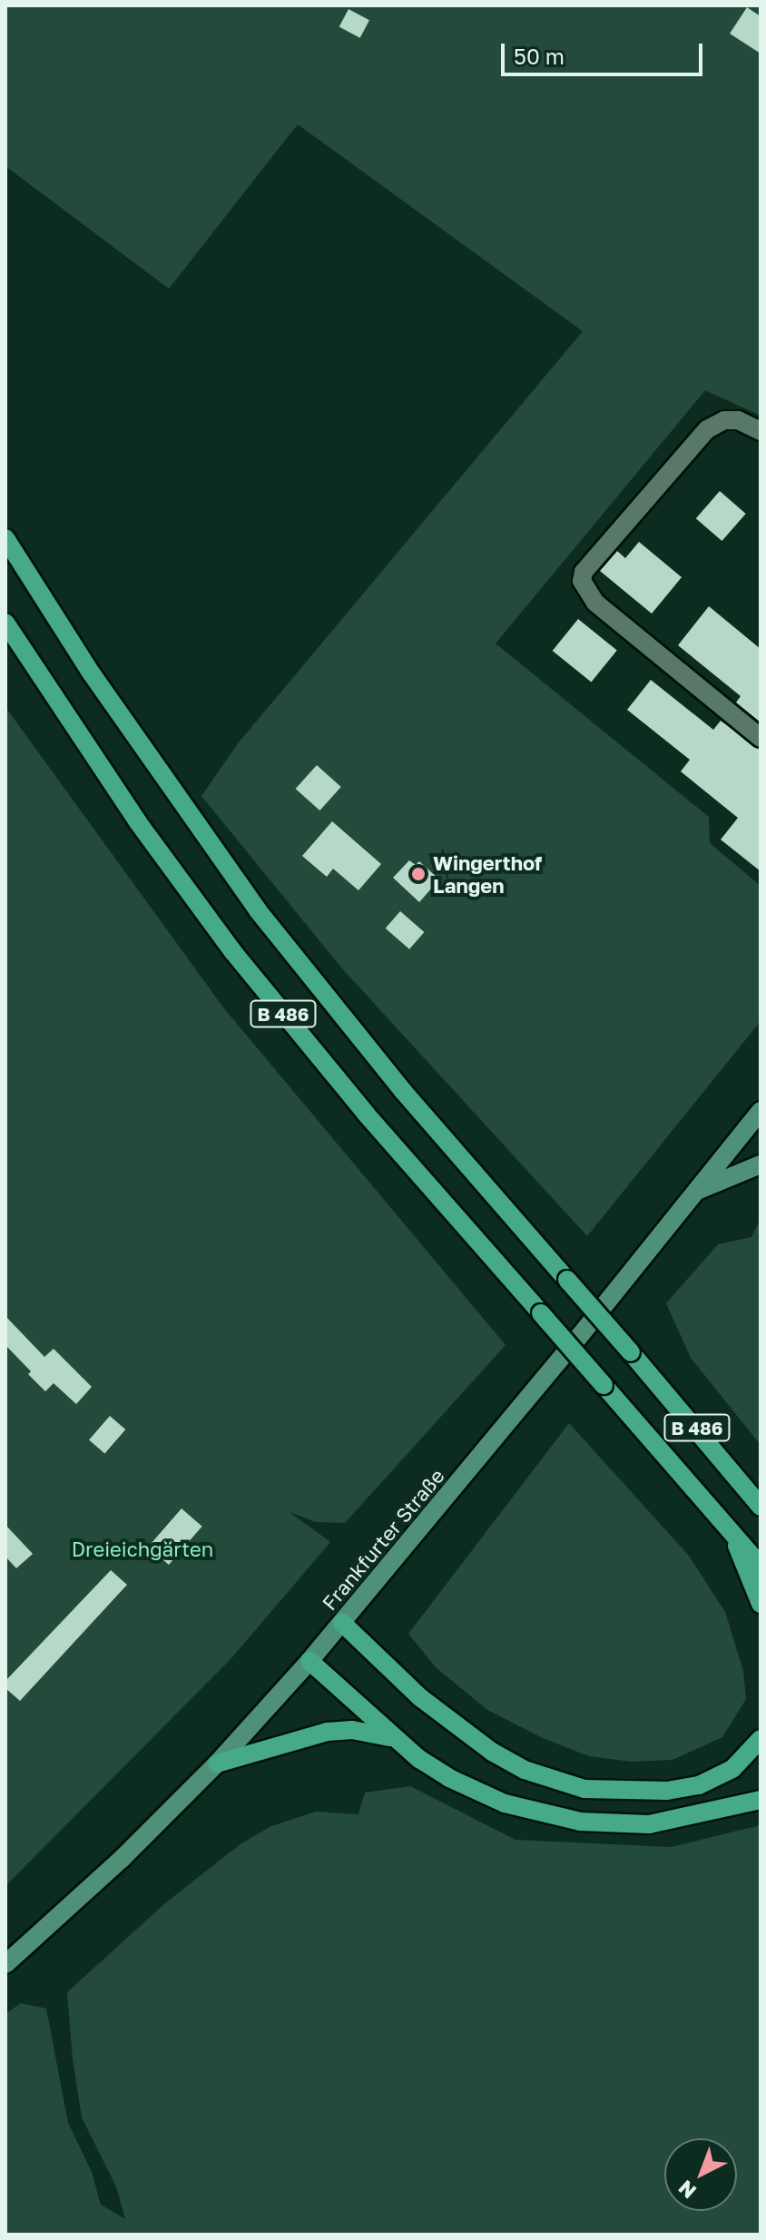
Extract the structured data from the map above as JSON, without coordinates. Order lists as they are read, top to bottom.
{
  "streets": {
    "main road": ["B 486", "Frankfurter Straße"]
  },
  "parks": ["Dreieichgärten"],
  "places": ["Wingerthof Langen"],
  "scale_bar": "50 m",
  "north": "bottom left"
}
